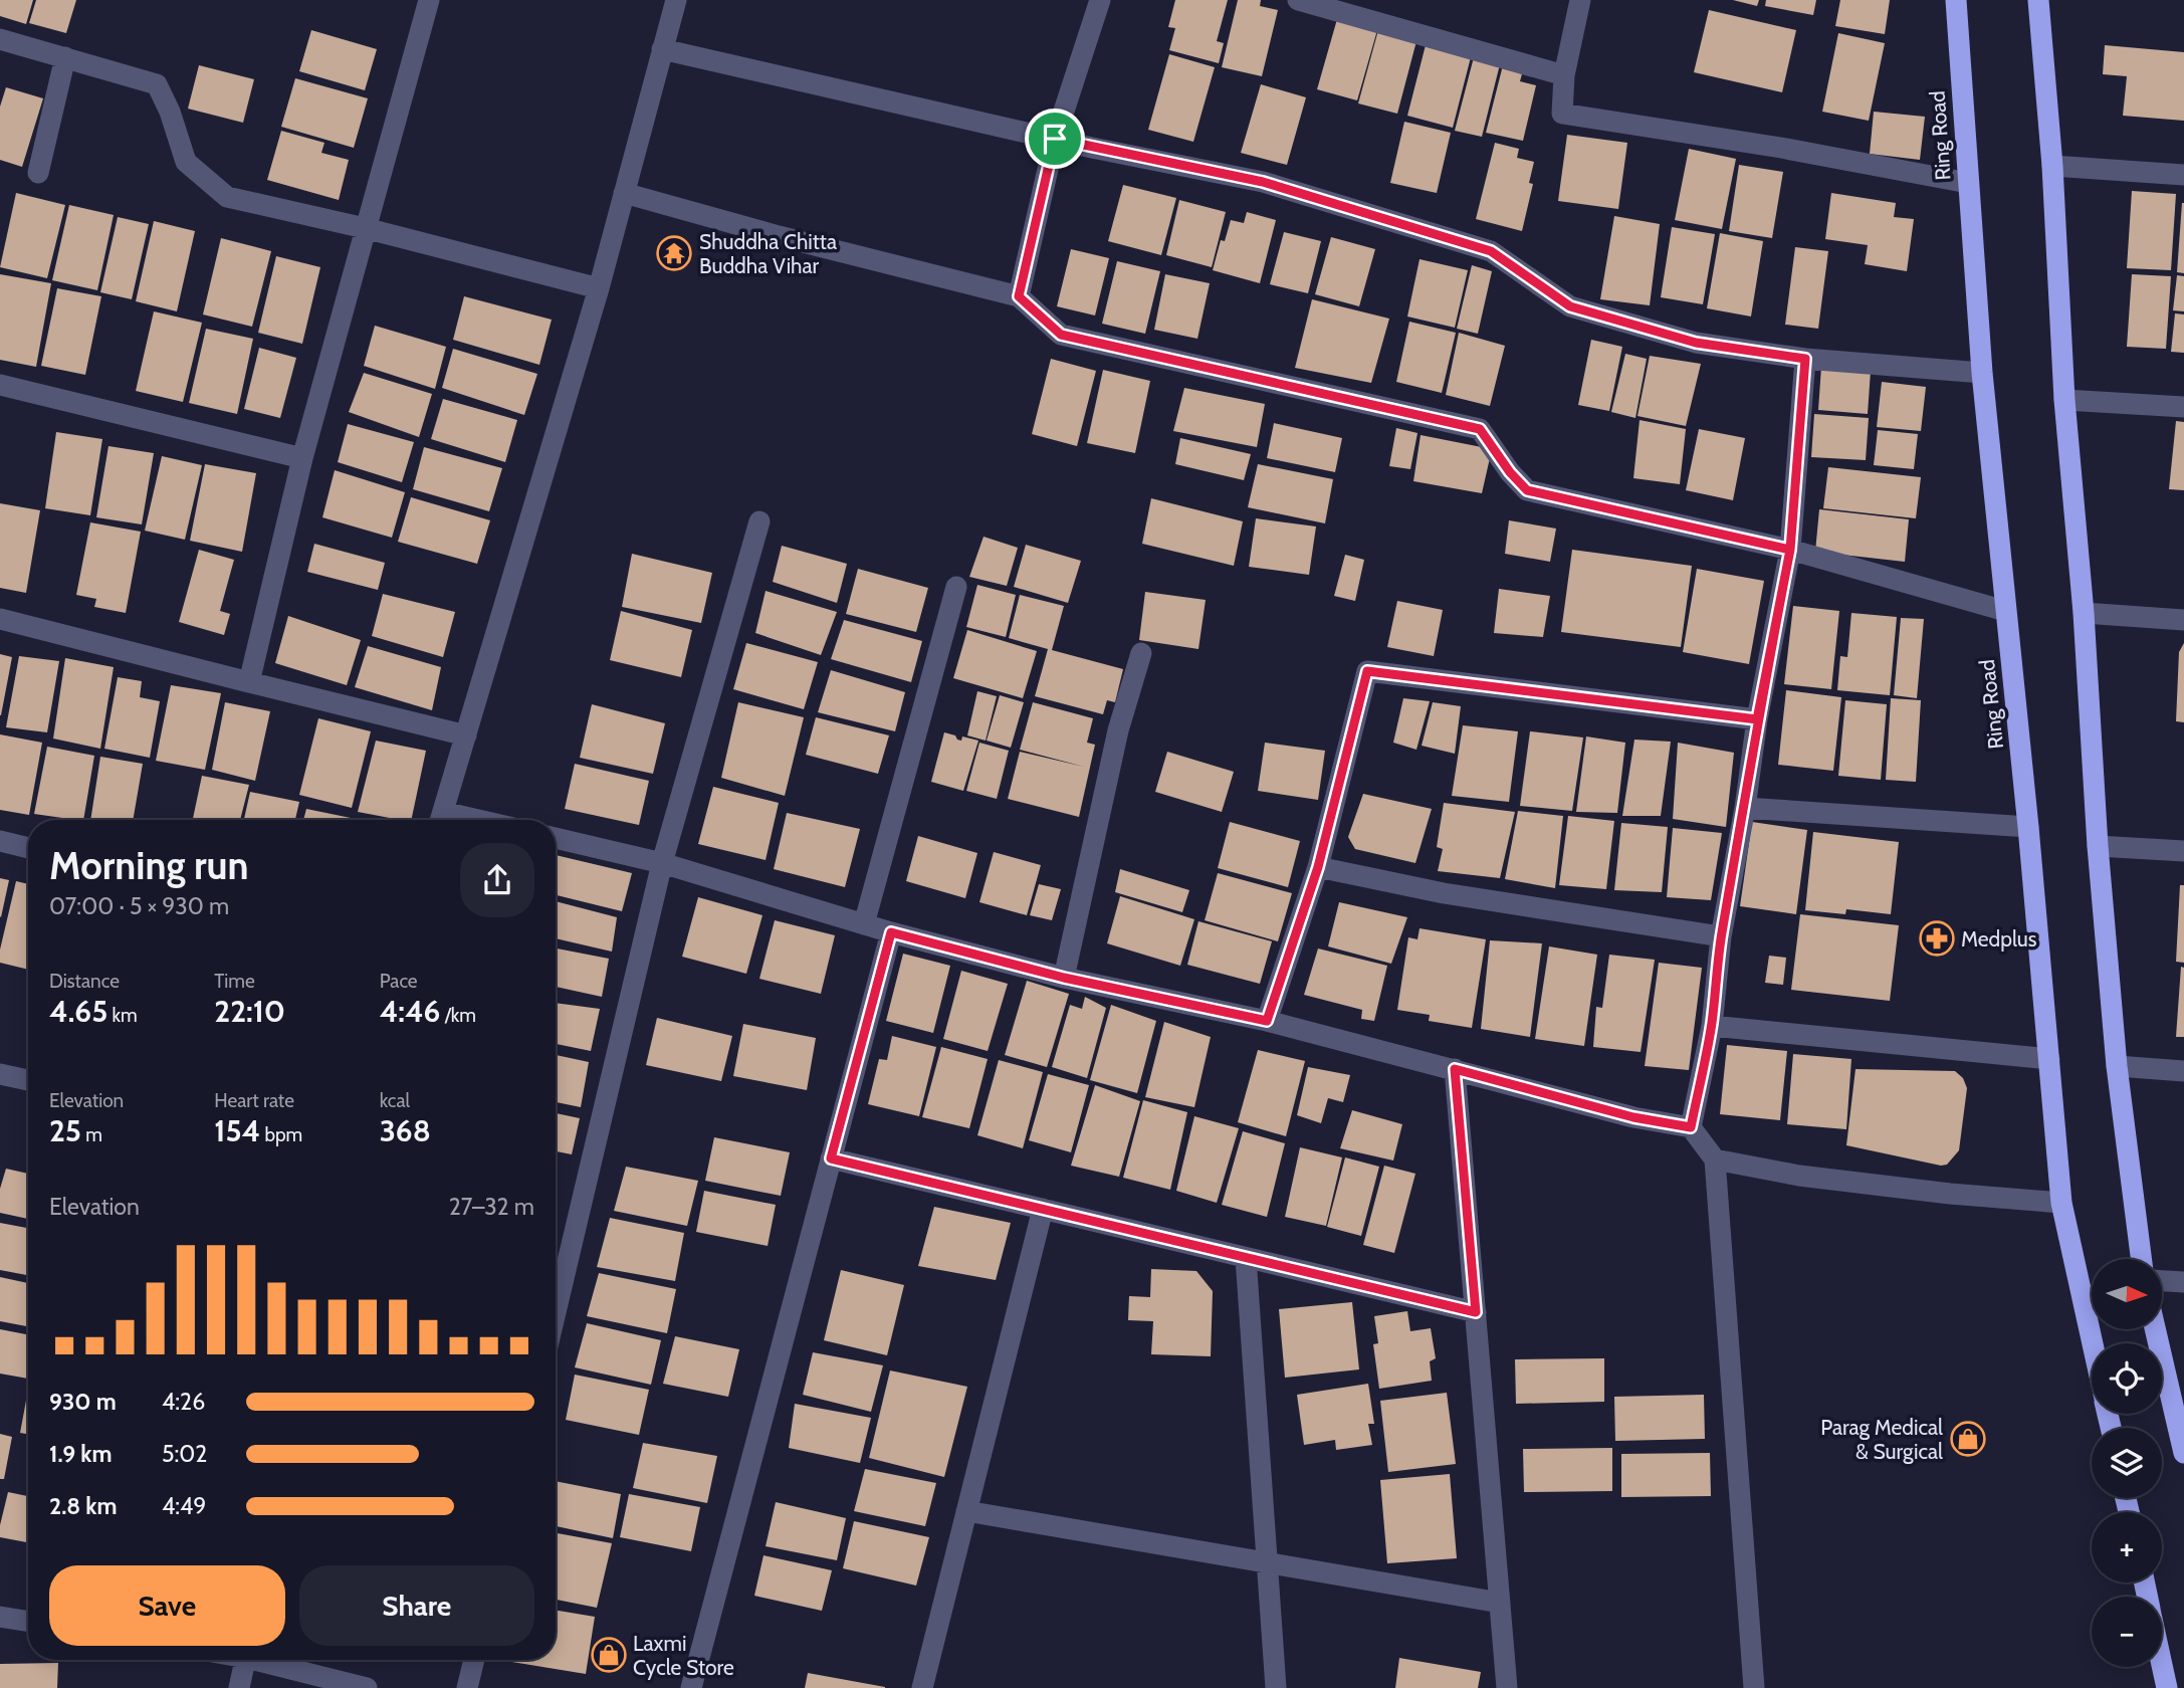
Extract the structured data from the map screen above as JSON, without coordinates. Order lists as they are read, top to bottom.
{
  "streets": {
    "highway": ["Ring Road"]
  },
  "places": {
    "temple": ["Shuddha Chitta Buddha Vihar"],
    "pharmacy": ["Medplus"],
    "shop": ["Parag Medical & Surgical", "Laxmi Cycle Store"]
  },
  "north": "right",
  "page": {
    "heading": ["Morning run", "07:00 · 5 × 930 m"],
    "stats": [
      ["Distance", "4.65 km"],
      ["Time", "22:10"],
      ["Pace", "4:46 /km"],
      ["Elevation", "25 m"],
      ["Heart rate", "154 bpm"],
      ["kcal", "368"]
    ],
    "chart": ["Elevation", "27–32 m"],
    "map_buttons": ["+", "−"],
    "list": [
      {
        "name": "930 m",
        "note": "4:26"
      },
      {
        "name": "1.9 km",
        "note": "5:02"
      },
      {
        "name": "2.8 km",
        "note": "4:49"
      }
    ],
    "buttons": ["Save", "Share"]
  }
}
